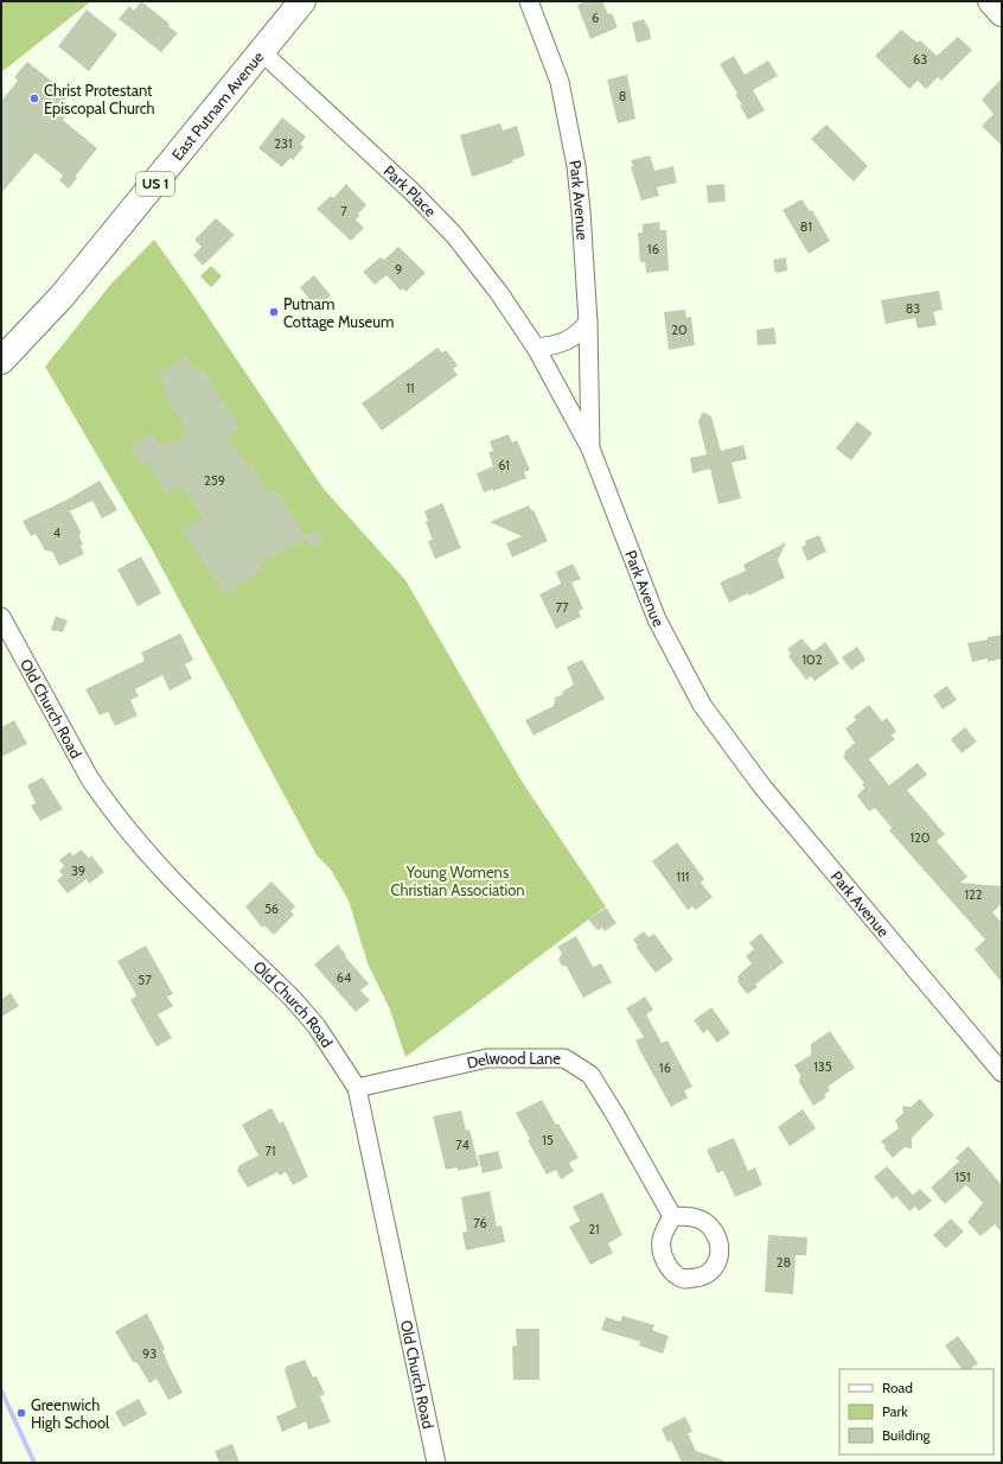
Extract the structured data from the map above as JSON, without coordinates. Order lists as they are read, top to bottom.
{
  "streets": {
    "main road": ["East Putnam Avenue", "US 1"],
    "street": [
      "Park Place",
      "Park Avenue",
      "Old Church Road",
      "Delwood Lane"
    ]
  },
  "crossings": [
    ["East Putnam Avenue", "Park Place"],
    ["Park Place", "Park Avenue"],
    ["Old Church Road", "Delwood Lane"]
  ],
  "parks": ["Young Womens Christian Association"],
  "places": ["Christ Protestant Episcopal Church", "Putnam Cottage Museum", "Greenwich High School"],
  "house_numbers": [
    "6",
    "63",
    "8",
    "231",
    "7",
    "81",
    "16",
    "9",
    "83",
    "20",
    "11",
    "61",
    "259",
    "4",
    "77",
    "102",
    "120",
    "39",
    "111",
    "122",
    "56",
    "64",
    "57",
    "135",
    "16",
    "15",
    "74",
    "71",
    "151",
    "76",
    "21",
    "28",
    "93"
  ],
  "legend": ["Road", "Park", "Building"]
}
